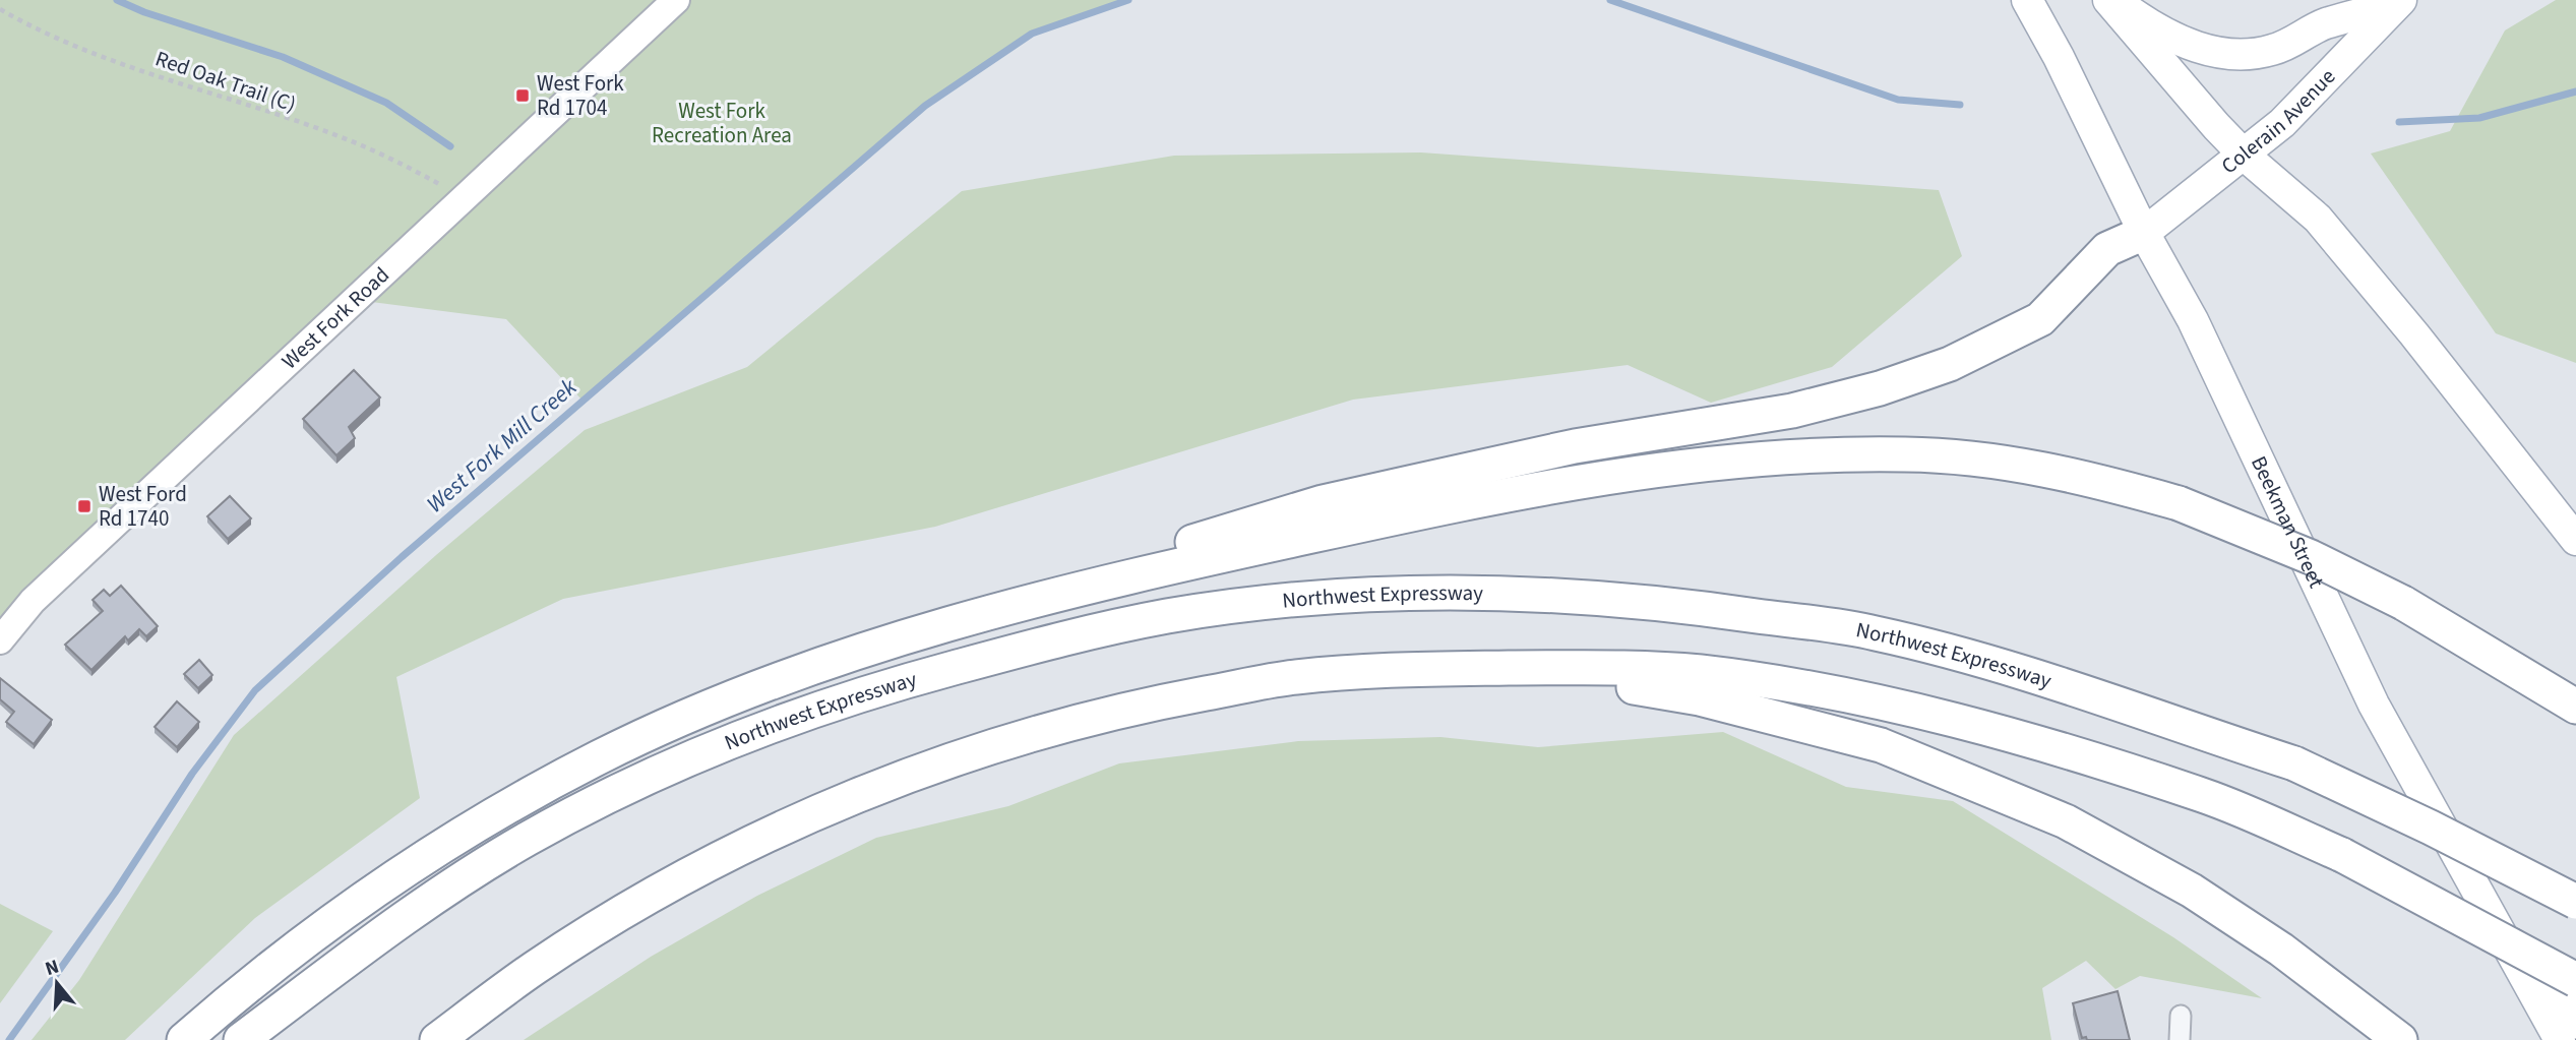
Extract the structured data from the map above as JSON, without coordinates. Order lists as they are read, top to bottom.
{
  "streets": {
    "highway": ["Northwest Expressway"],
    "main road": ["Colerain Avenue", "Beekman Street"],
    "street": ["West Fork Road"],
    "path": ["Red Oak Trail (C)"]
  },
  "crossings": [
    ["Colerain Avenue", "Beekman Street"]
  ],
  "water": ["West Fork Mill Creek"],
  "parks": ["West Fork Recreation Area"],
  "places": {
    "transit": ["West Fork Rd 1704", "West Ford Rd 1740"]
  },
  "north": "top"
}
